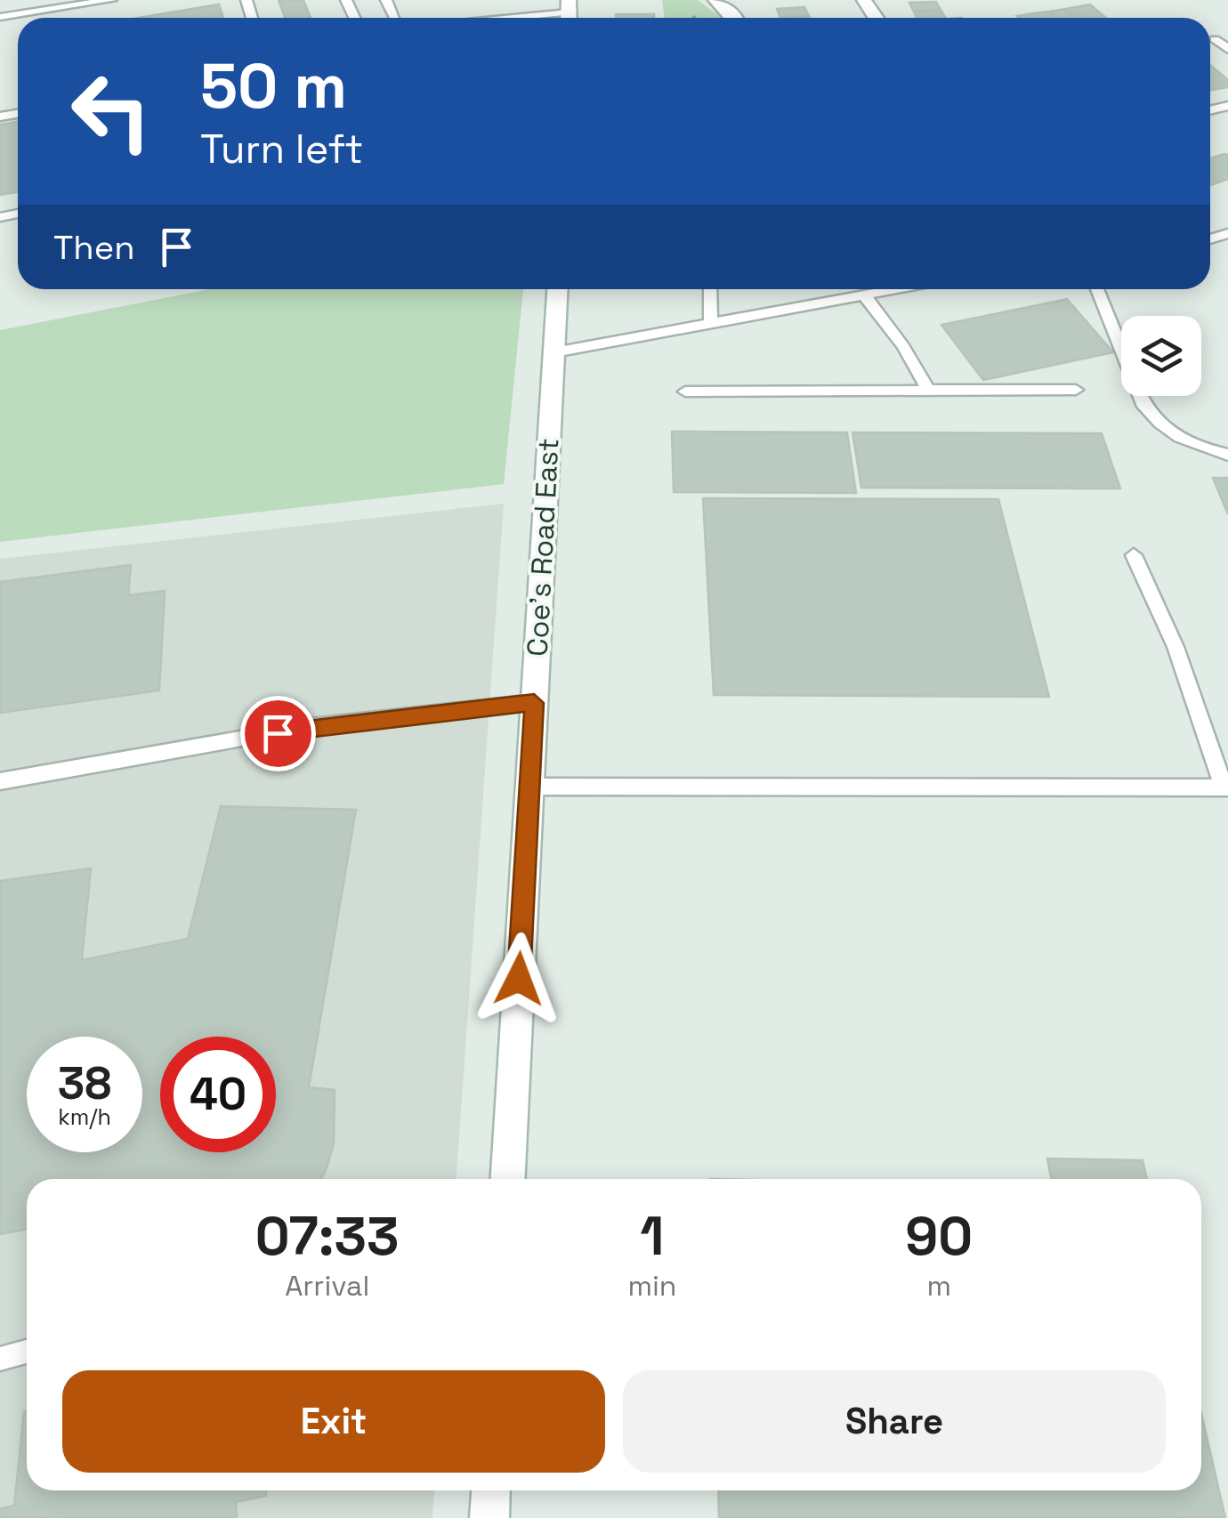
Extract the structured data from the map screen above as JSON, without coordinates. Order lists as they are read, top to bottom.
{
  "streets": {
    "street": ["Coe's Road East"]
  },
  "page": {
    "turn": ["50 m", "Turn left"],
    "then": "Then",
    "speed": "38 km/h",
    "limit": "40",
    "eta": [
      "07:33",
      "Arrival",
      "1",
      "min",
      "90",
      "m"
    ],
    "buttons": ["Exit", "Share"]
  }
}
